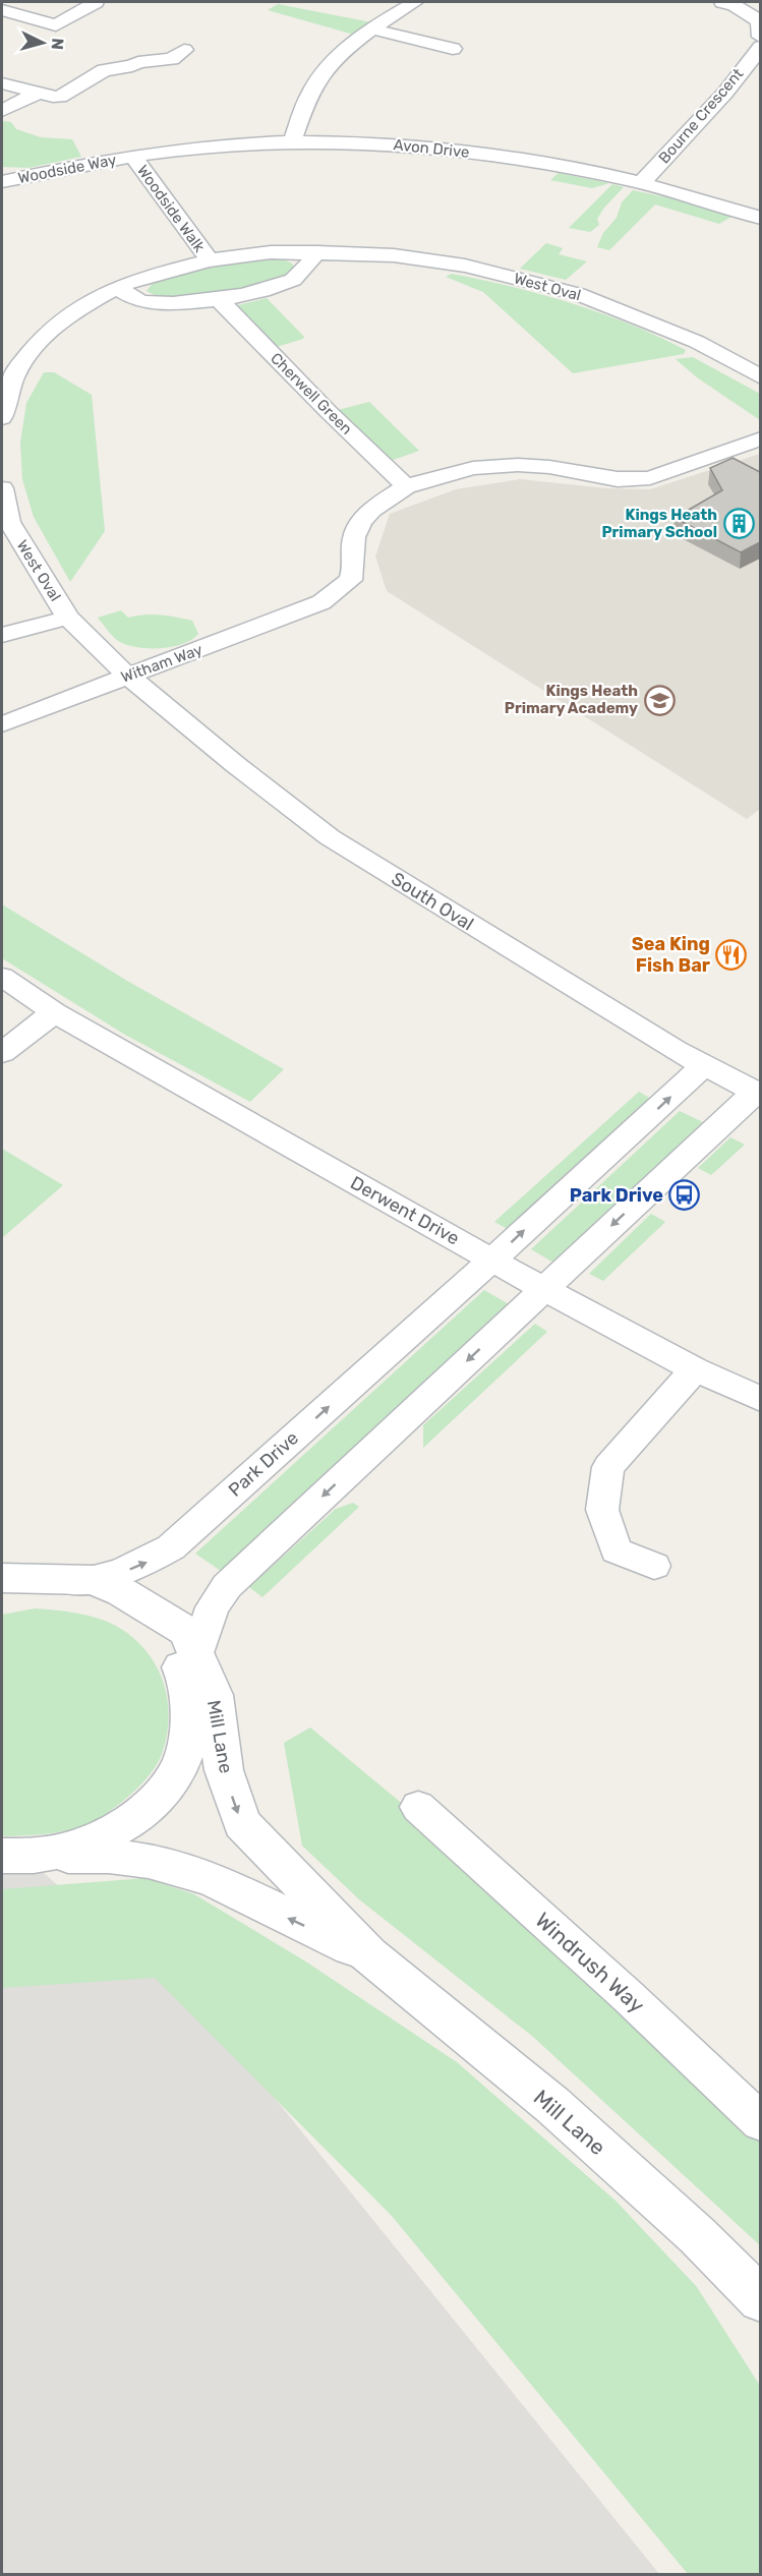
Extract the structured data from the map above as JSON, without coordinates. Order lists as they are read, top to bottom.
{
  "streets": {
    "street": [
      "Bourne Crescent",
      "Avon Drive",
      "Woodside Way",
      "Woodside Walk",
      "West Oval",
      "Cherwell Green",
      "Witham Way",
      "South Oval",
      "Derwent Drive",
      "Park Drive",
      "Mill Lane",
      "Windrush Way"
    ]
  },
  "crossings": [
    ["Bourne Crescent", "Avon Drive"],
    ["Avon Drive", "Woodside Way"],
    ["Avon Drive", "Woodside Walk"],
    ["Woodside Way", "Woodside Walk"],
    ["Woodside Walk", "West Oval"],
    ["West Oval", "Witham Way"],
    ["West Oval", "South Oval"],
    ["Cherwell Green", "Witham Way"],
    ["Witham Way", "South Oval"],
    ["South Oval", "Park Drive"],
    ["Derwent Drive", "Park Drive"],
    ["Park Drive", "Mill Lane"]
  ],
  "places": {
    "building": ["Kings Heath Primary School"],
    "school or university": ["Kings Heath Primary Academy"],
    "restaurant": ["Sea King Fish Bar"],
    "bus stop": ["Park Drive"]
  },
  "north": "right"
}
